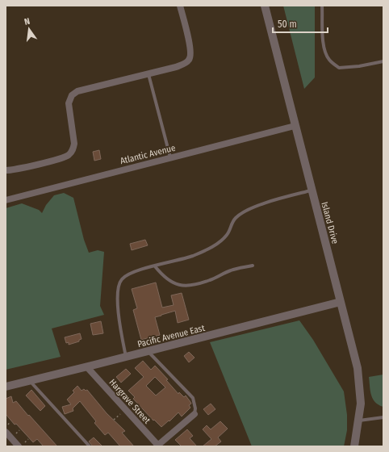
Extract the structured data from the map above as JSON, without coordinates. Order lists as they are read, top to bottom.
{
  "streets": {
    "street": [
      "Atlantic Avenue",
      "Island Drive",
      "Pacific Avenue East",
      "Hargrave Street"
    ]
  },
  "crossings": [
    ["Atlantic Avenue", "Island Drive"],
    ["Island Drive", "Pacific Avenue East"],
    ["Pacific Avenue East", "Hargrave Street"]
  ],
  "scale_bar": "50 m",
  "north": "top"
}
